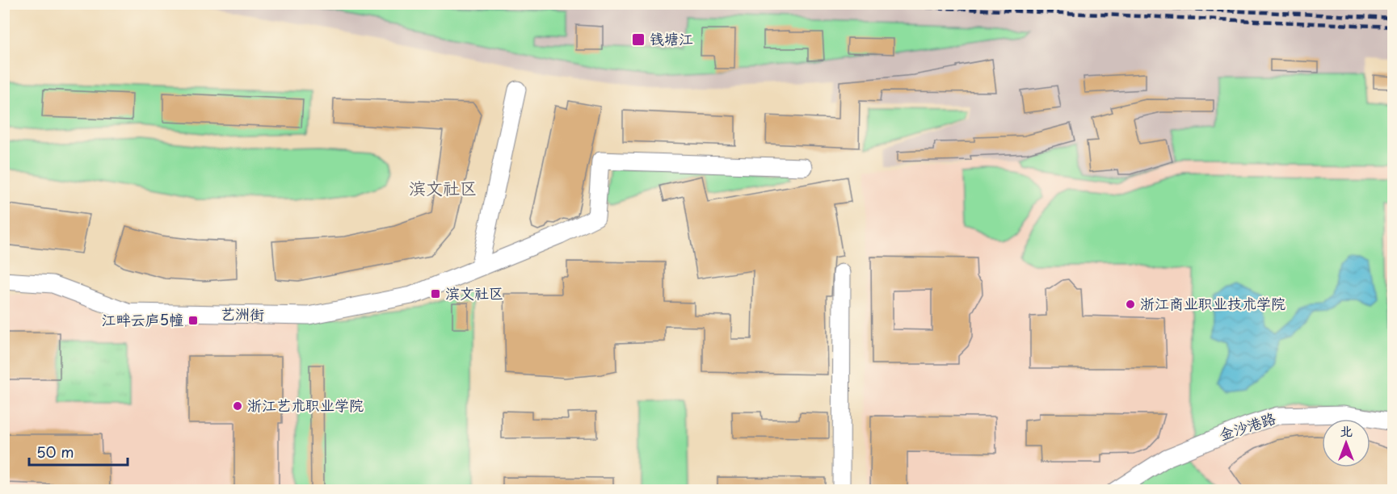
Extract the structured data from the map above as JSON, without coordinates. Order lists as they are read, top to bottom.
{
  "streets": {
    "street": ["艺洲街", "金沙港路"]
  },
  "districts": ["滨文社区"],
  "places": {
    "transit": ["钱塘江", "滨文社区", "江畔云庐5幢"],
    "other": ["浙江商业职业技术学院", "浙江艺术职业学院"]
  },
  "scale_bar": "50 m",
  "north": "top"
}
